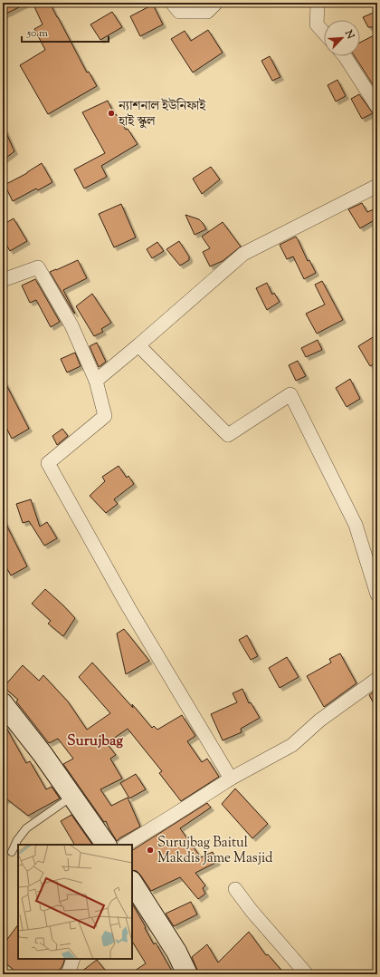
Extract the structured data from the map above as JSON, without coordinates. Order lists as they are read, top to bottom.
{
  "districts": ["Surujbag"],
  "places": ["ন্যাশনাল ইউনিফাই হাই স্কুল", "Surujbag Baitul Makdis Jame Masjid"],
  "scale_bar": "50 m",
  "north": "top right"
}
